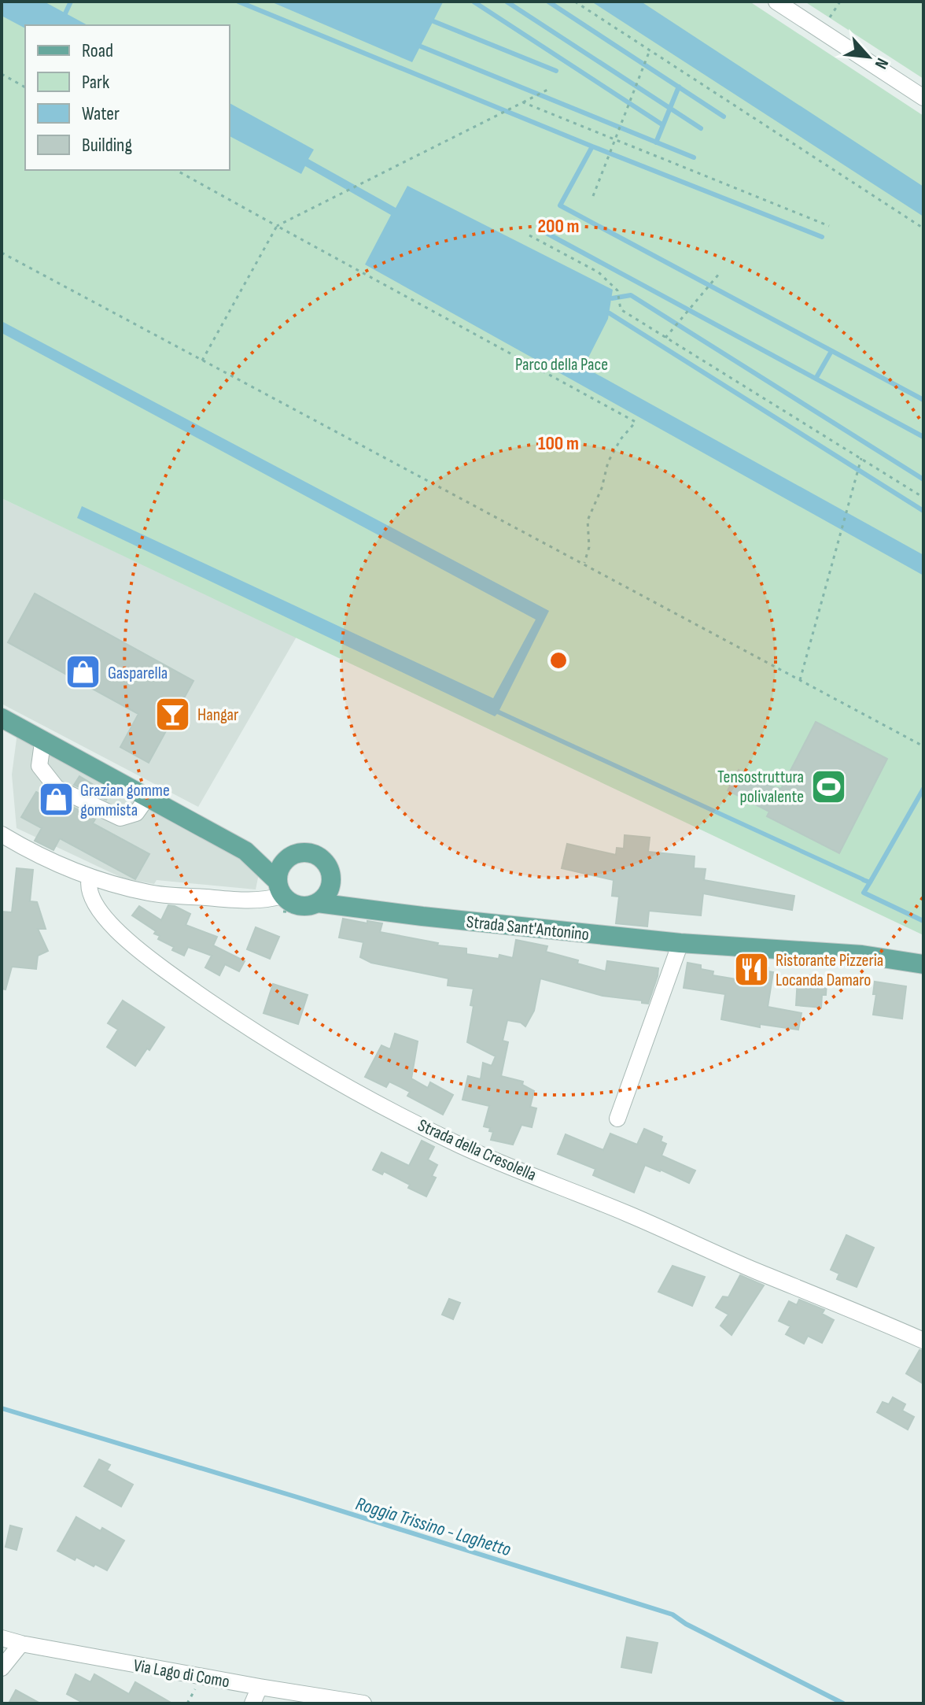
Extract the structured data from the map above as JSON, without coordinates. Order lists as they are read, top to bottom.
{
  "streets": {
    "main road": ["Strada Sant'Antonino"],
    "street": ["Strada della Cresolella", "Via Lago di Como"]
  },
  "crossings": [
    ["Strada Sant'Antonino", "Strada della Cresolella"]
  ],
  "water": ["Roggia Trissino - Laghetto"],
  "parks": ["Parco della Pace"],
  "places": {
    "shop": ["Gasparella", "Grazian gomme gommista"],
    "bar": ["Hangar"],
    "sports": ["Tensostruttura polivalente"],
    "restaurant": ["Ristorante Pizzeria Locanda Damaro"]
  },
  "legend": [
    "Road",
    "Park",
    "Water",
    "Building"
  ],
  "north": "bottom right",
  "rings": ["200 m", "100 m"]
}
